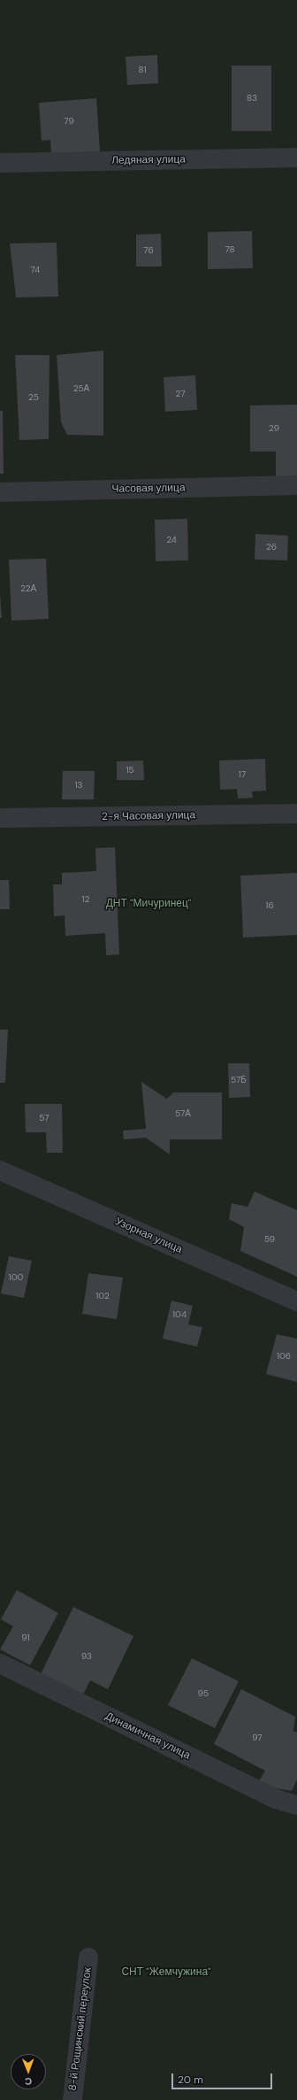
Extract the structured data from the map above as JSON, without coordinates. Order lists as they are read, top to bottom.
{
  "streets": {
    "street": [
      "Ледяная улица",
      "Часовая улица",
      "2-я Часовая улица",
      "Узорная улица",
      "Динамичная улица",
      "8-й Рощинский переулок"
    ]
  },
  "parks": ["ДНТ \"Мичуринец\"", "СНТ \"Жемчужина\""],
  "house_numbers": [
    "81",
    "83",
    "79",
    "78",
    "76",
    "74",
    "25А",
    "27",
    "25",
    "29",
    "24",
    "26",
    "22А",
    "15",
    "17",
    "13",
    "12",
    "16",
    "57Б",
    "57А",
    "57",
    "59",
    "100",
    "102",
    "104",
    "106",
    "91",
    "93",
    "95",
    "97"
  ],
  "scale_bar": "20 m",
  "north": "bottom"
}
